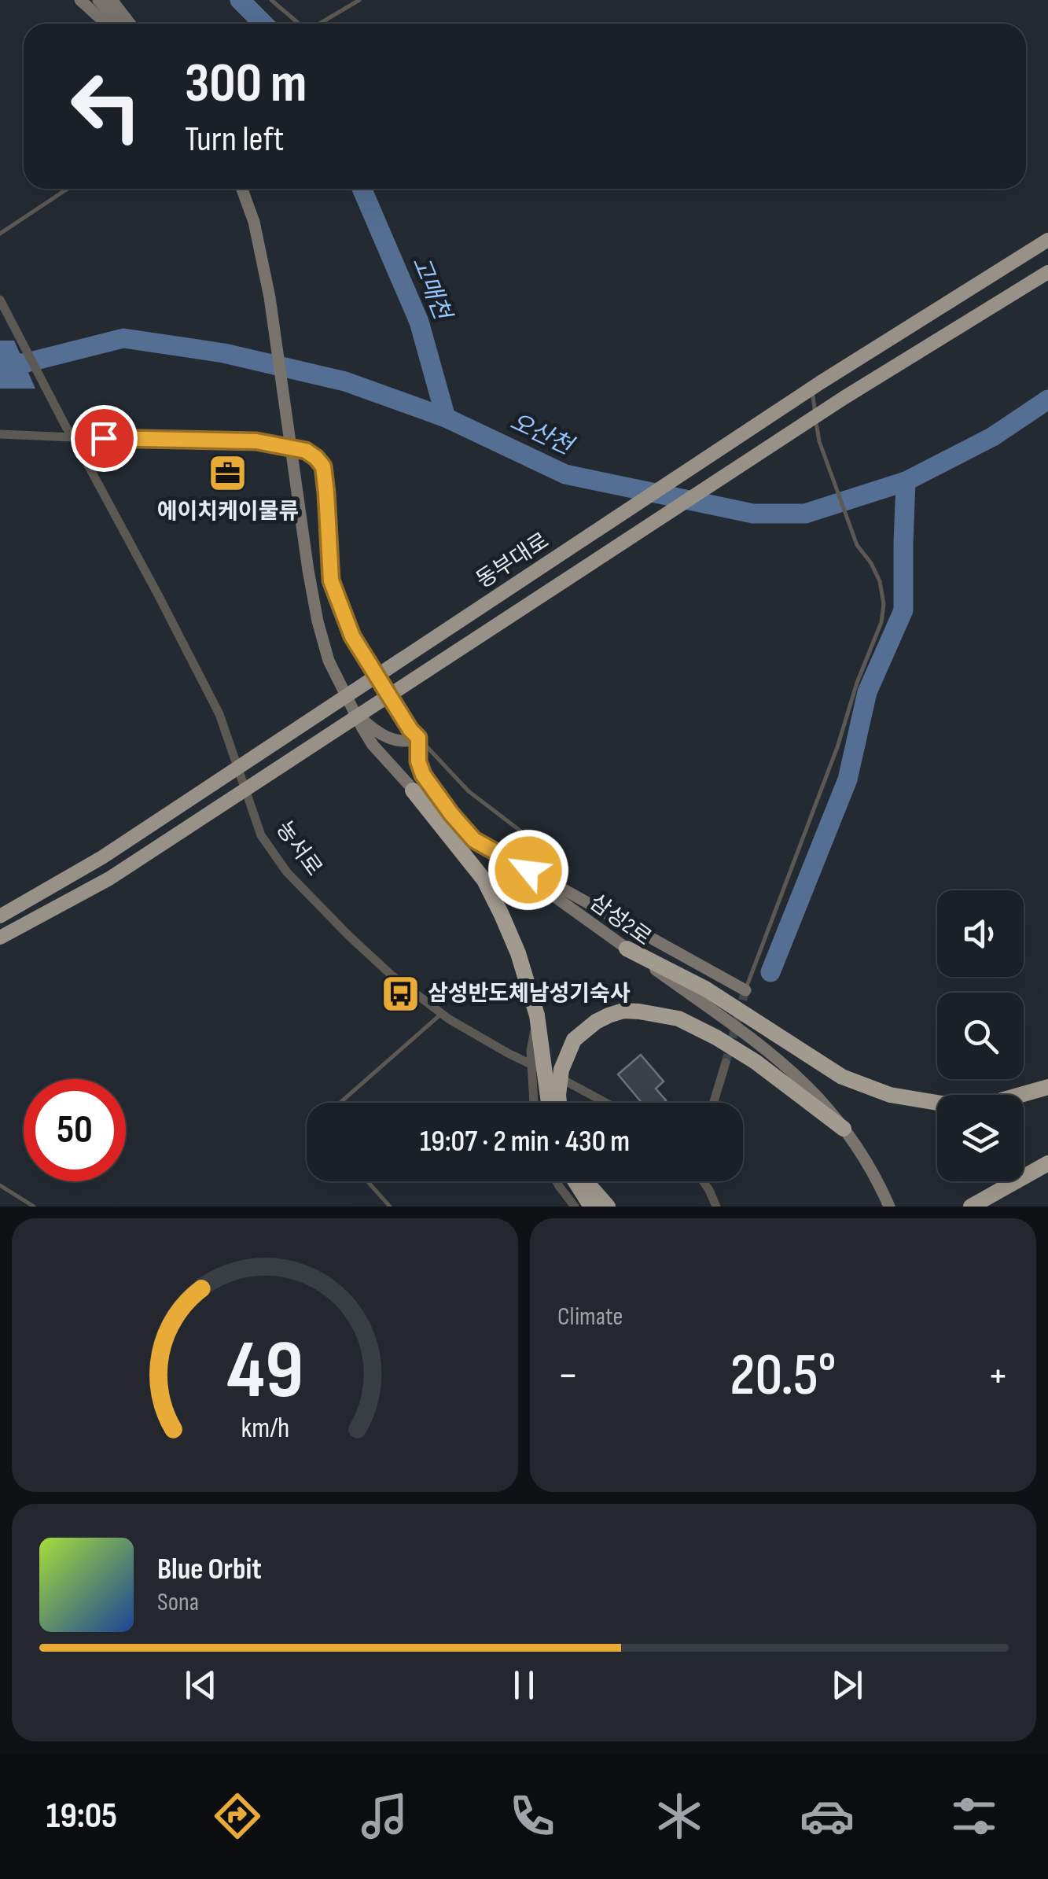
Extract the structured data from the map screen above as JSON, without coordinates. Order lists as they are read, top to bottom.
{
  "streets": {
    "highway": ["동부대로"],
    "main road": ["삼성2로"],
    "street": ["농서로"]
  },
  "water": ["고매천", "오산천"],
  "places": {
    "office": ["에이치케이물류"],
    "bus stop": ["삼성반도체남성기숙사"]
  },
  "page": {
    "turn": ["300 m", "Turn left"],
    "limit": "50",
    "trip": "19:07 · 2 min · 430 m",
    "tile": "Climate",
    "heat": ["−", "20.5°", "+"],
    "song": ["Blue Orbit", "Sona"],
    "tabs": "19:05",
    "gauge": ["49", "km/h"]
  }
}
